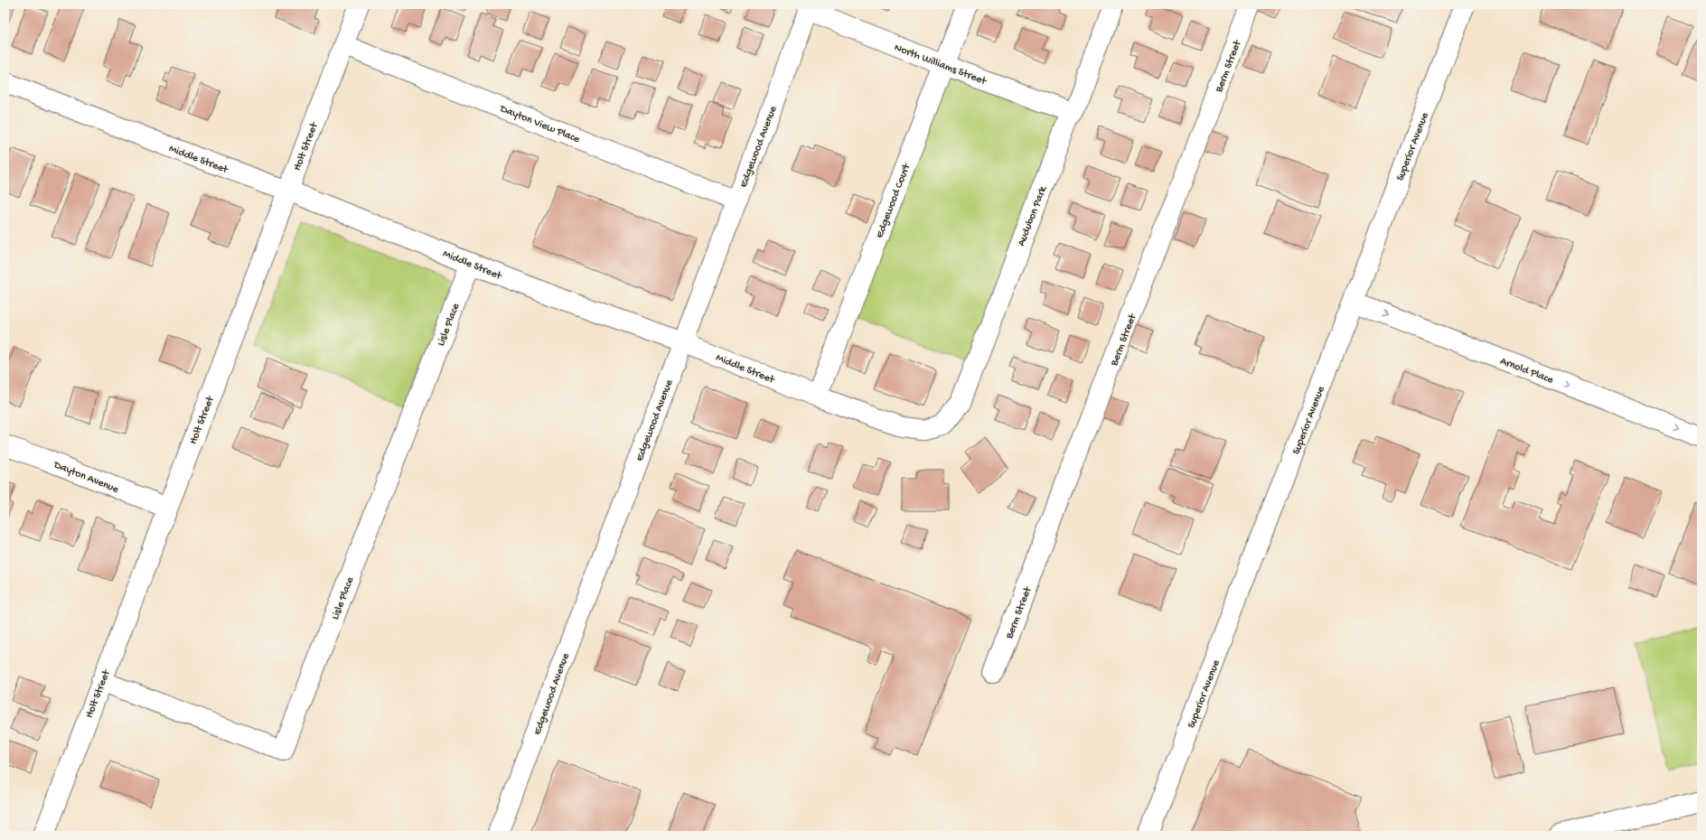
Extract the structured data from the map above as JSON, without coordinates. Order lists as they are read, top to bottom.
{
  "streets": {
    "street": [
      "North Williams Street",
      "Berm Street",
      "Dayton View Place",
      "Holt Street",
      "Edgewood Avenue",
      "Superior Avenue",
      "Middle Street",
      "Edgewood Court",
      "Audubon Park",
      "Lisle Place",
      "Arnold Place",
      "Dayton Avenue"
    ]
  },
  "crossings": [
    ["North Williams Street", "Edgewood Avenue"],
    ["North Williams Street", "Edgewood Court"],
    ["North Williams Street", "Audubon Park"],
    ["Dayton View Place", "Holt Street"],
    ["Dayton View Place", "Edgewood Avenue"],
    ["Holt Street", "Middle Street"],
    ["Holt Street", "Lisle Place"],
    ["Holt Street", "Dayton Avenue"],
    ["Edgewood Avenue", "Middle Street"],
    ["Superior Avenue", "Arnold Place"],
    ["Middle Street", "Edgewood Court"],
    ["Middle Street", "Audubon Park"],
    ["Middle Street", "Lisle Place"]
  ],
  "one_way": ["Arnold Place"]
}
